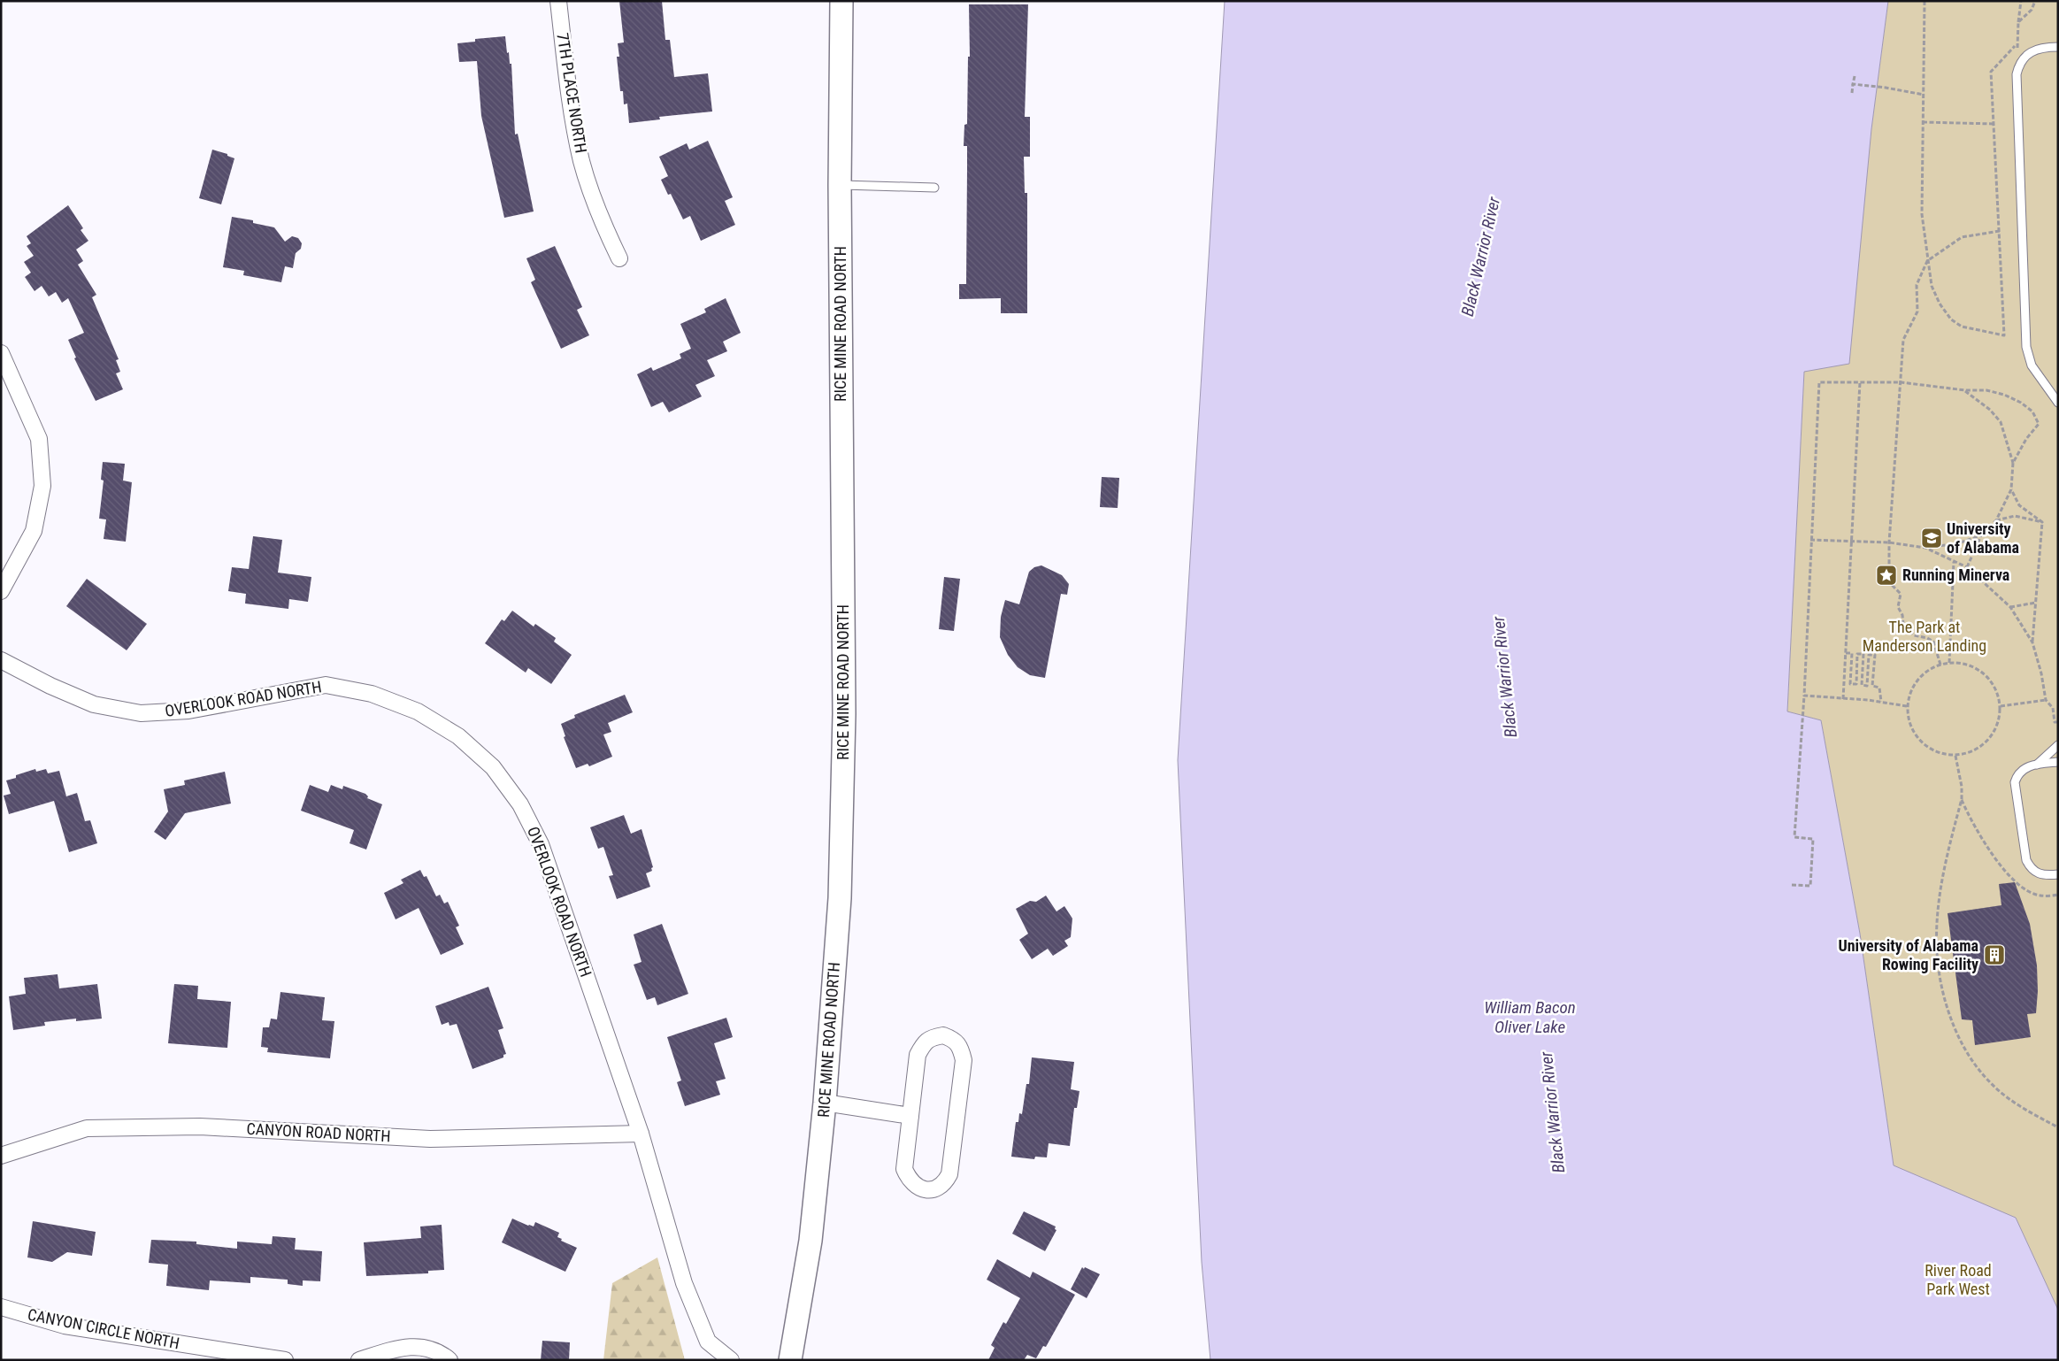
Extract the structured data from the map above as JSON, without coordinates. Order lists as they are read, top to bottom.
{
  "streets": {
    "main road": ["RICE MINE ROAD NORTH"],
    "street": [
      "7TH PLACE NORTH",
      "OVERLOOK ROAD NORTH",
      "CANYON ROAD NORTH",
      "CANYON CIRCLE NORTH"
    ]
  },
  "crossings": [
    ["OVERLOOK ROAD NORTH", "CANYON ROAD NORTH"]
  ],
  "water": ["Black Warrior River", "William Bacon Oliver Lake"],
  "parks": ["The Park at Manderson Landing", "River Road Park West"],
  "places": {
    "school or university": ["University of Alabama"],
    "place": ["Running Minerva"],
    "building": ["University of Alabama Rowing Facility"]
  }
}
